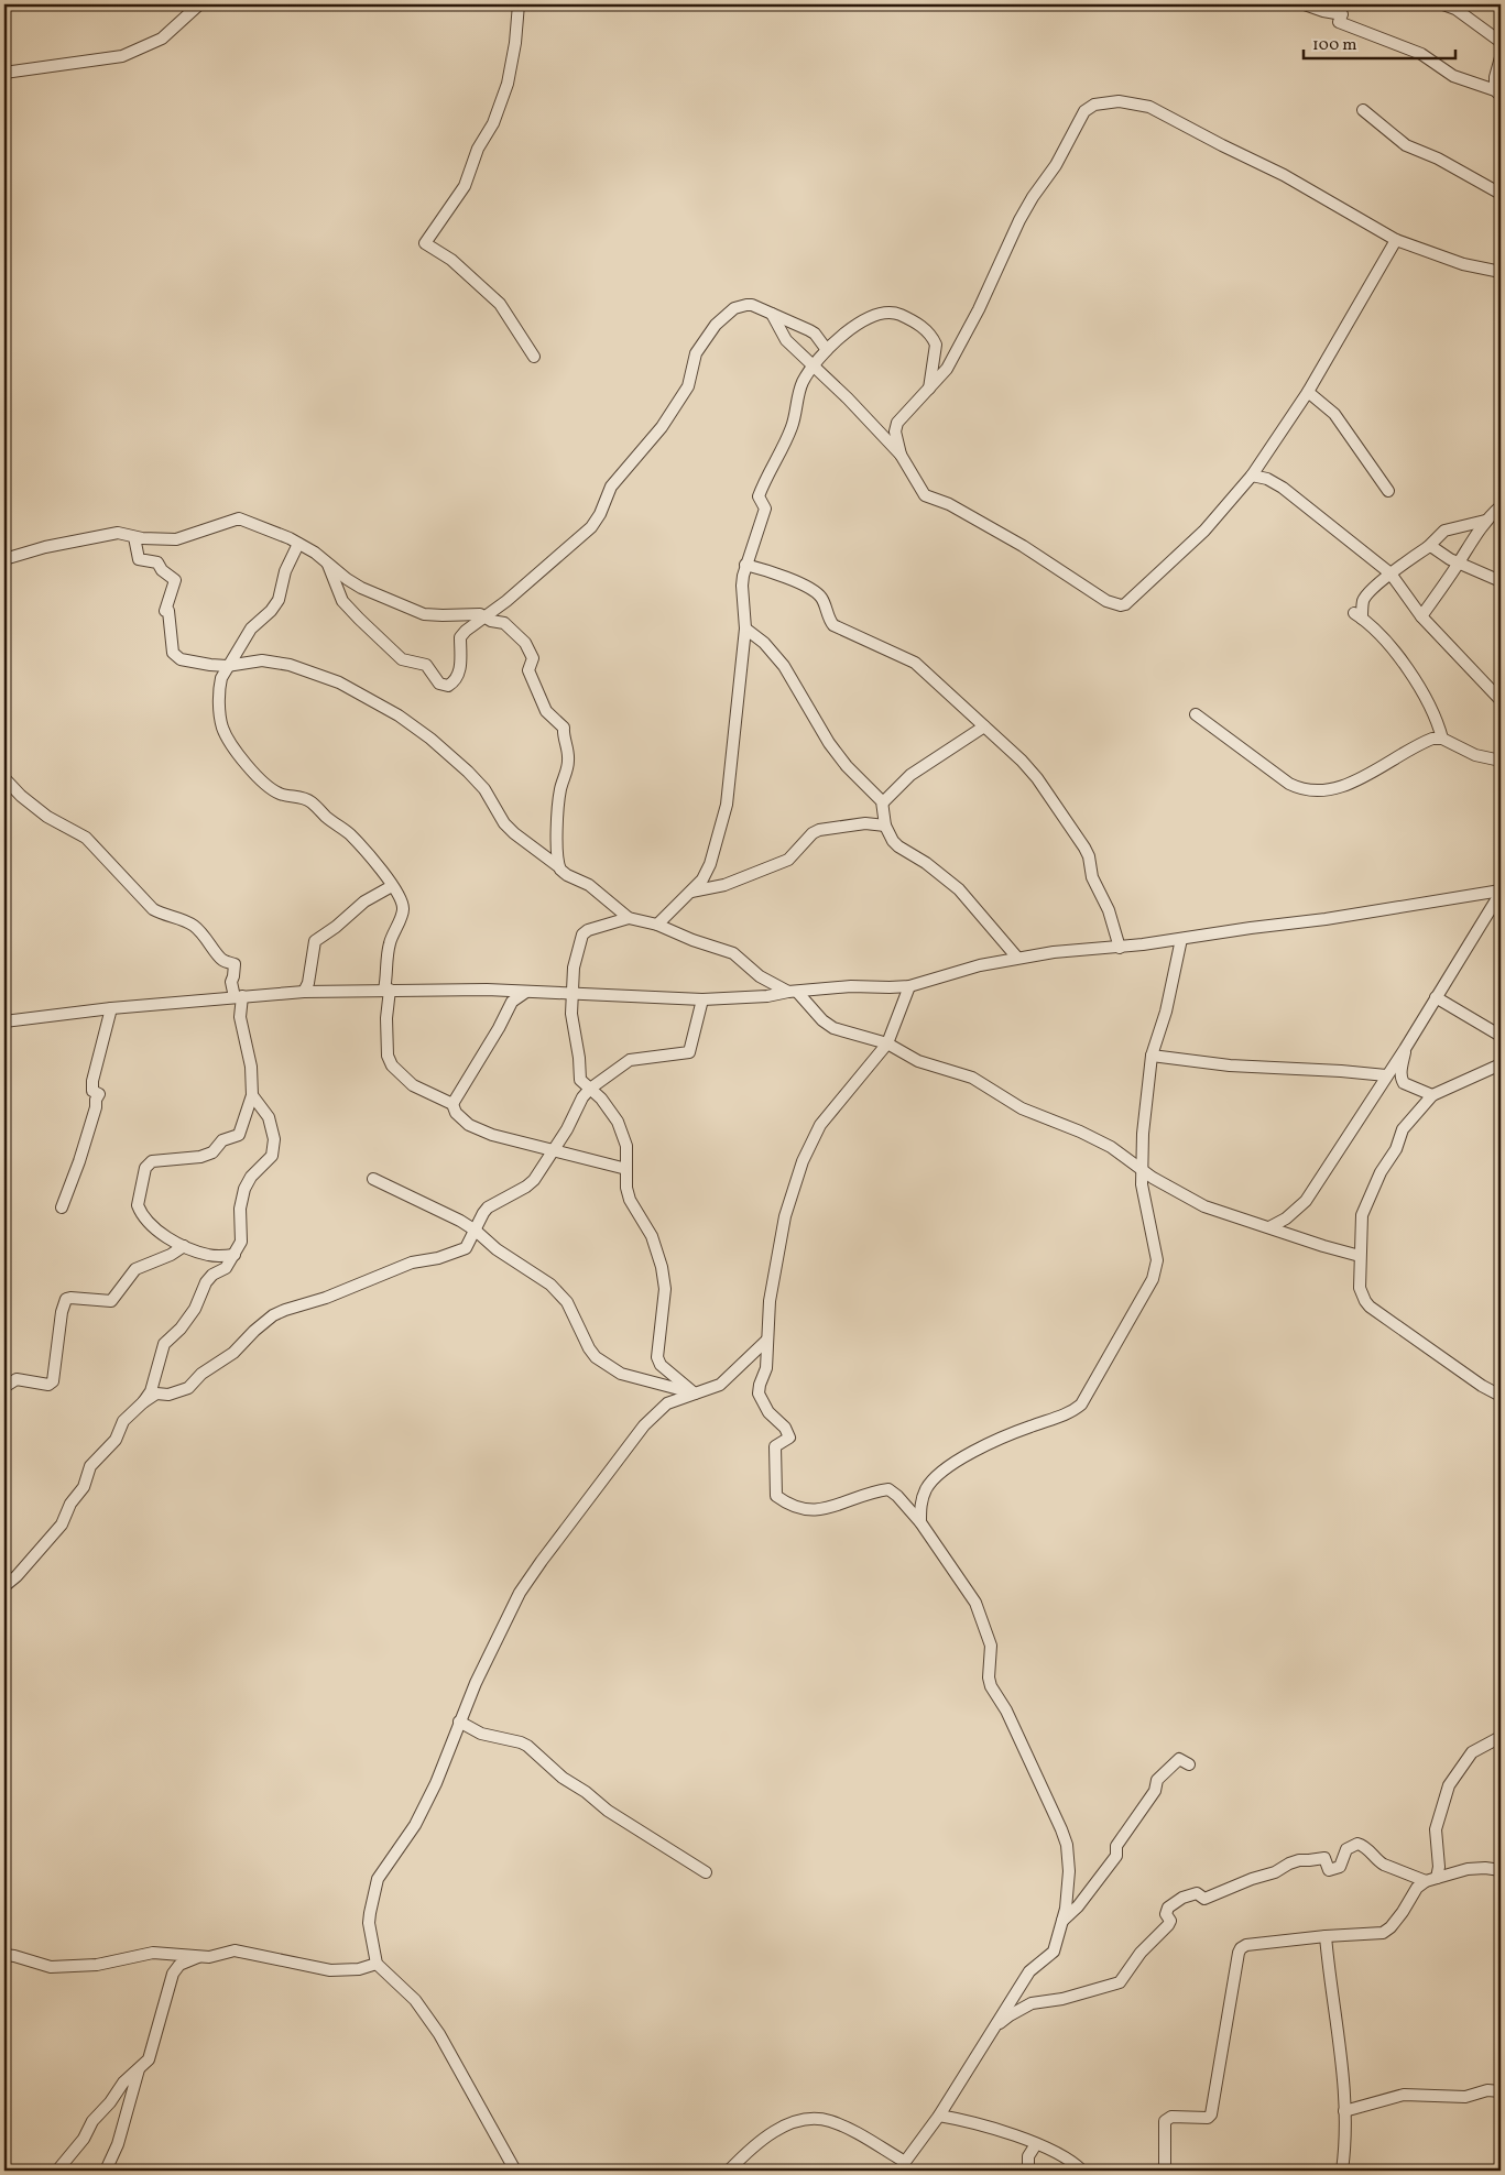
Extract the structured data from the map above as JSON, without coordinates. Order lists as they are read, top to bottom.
{
  "scale_bar": "100 m"
}
